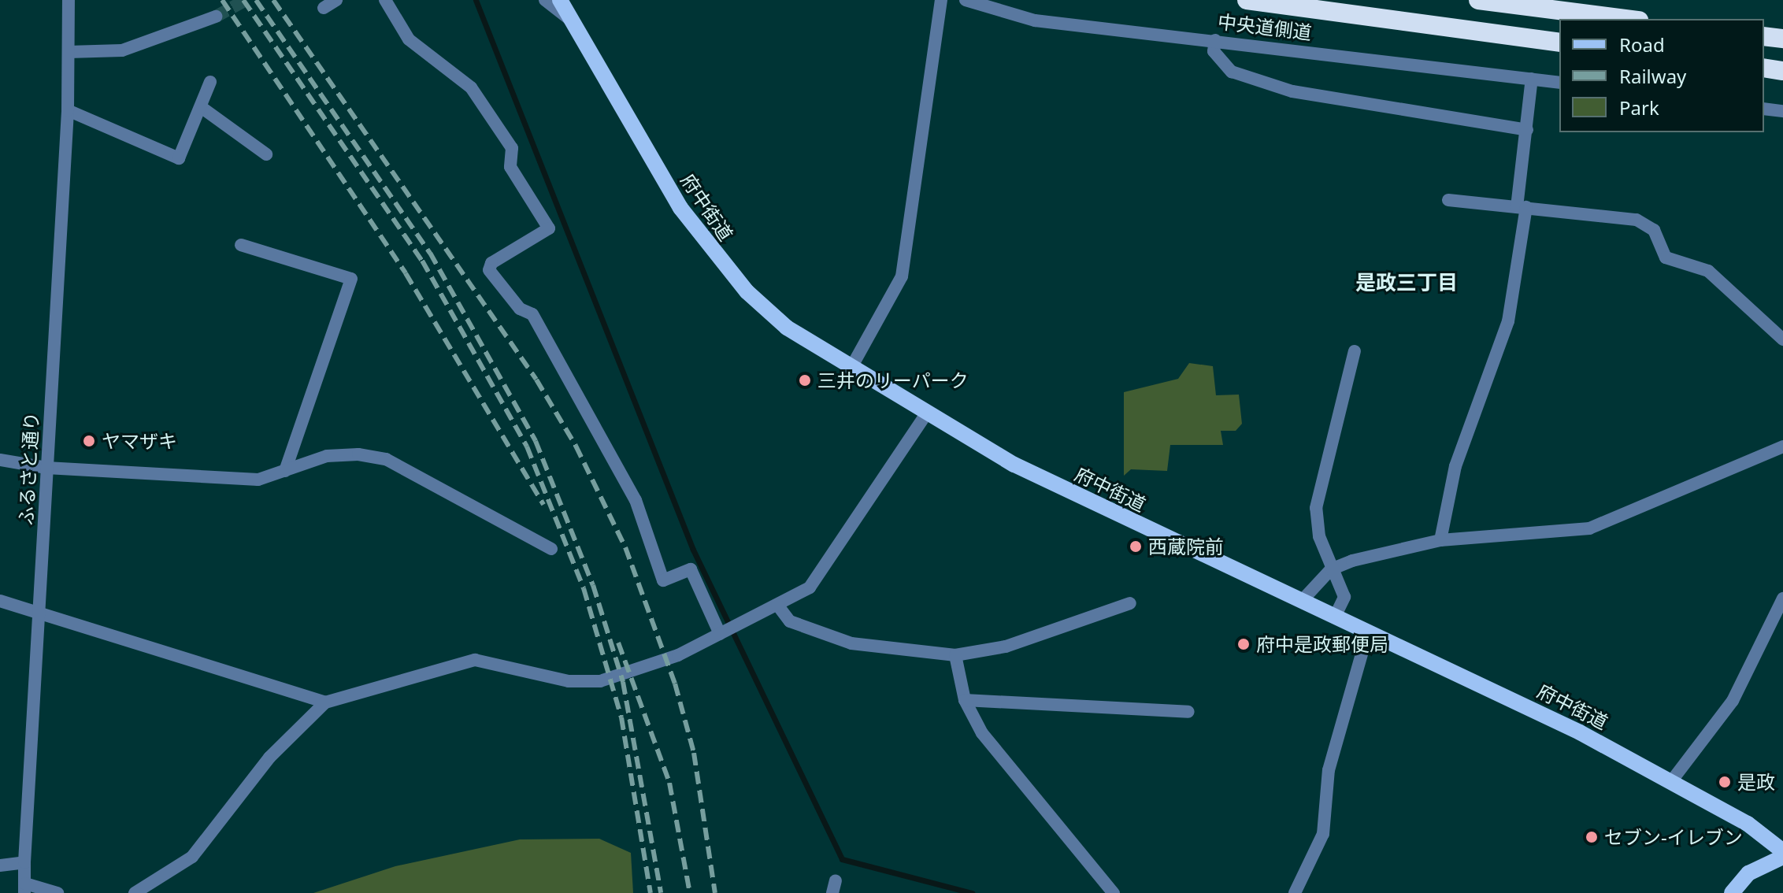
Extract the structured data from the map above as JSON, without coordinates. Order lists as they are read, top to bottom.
{
  "streets": {
    "main road": ["府中街道"],
    "street": ["中央道側道", "ふるさと通り"]
  },
  "districts": ["是政三丁目"],
  "places": [
    "三井のリーパーク",
    "ヤマザキ",
    "西蔵院前",
    "府中是政郵便局",
    "是政",
    "セブン-イレブン"
  ],
  "legend": ["Road", "Railway", "Park"]
}
